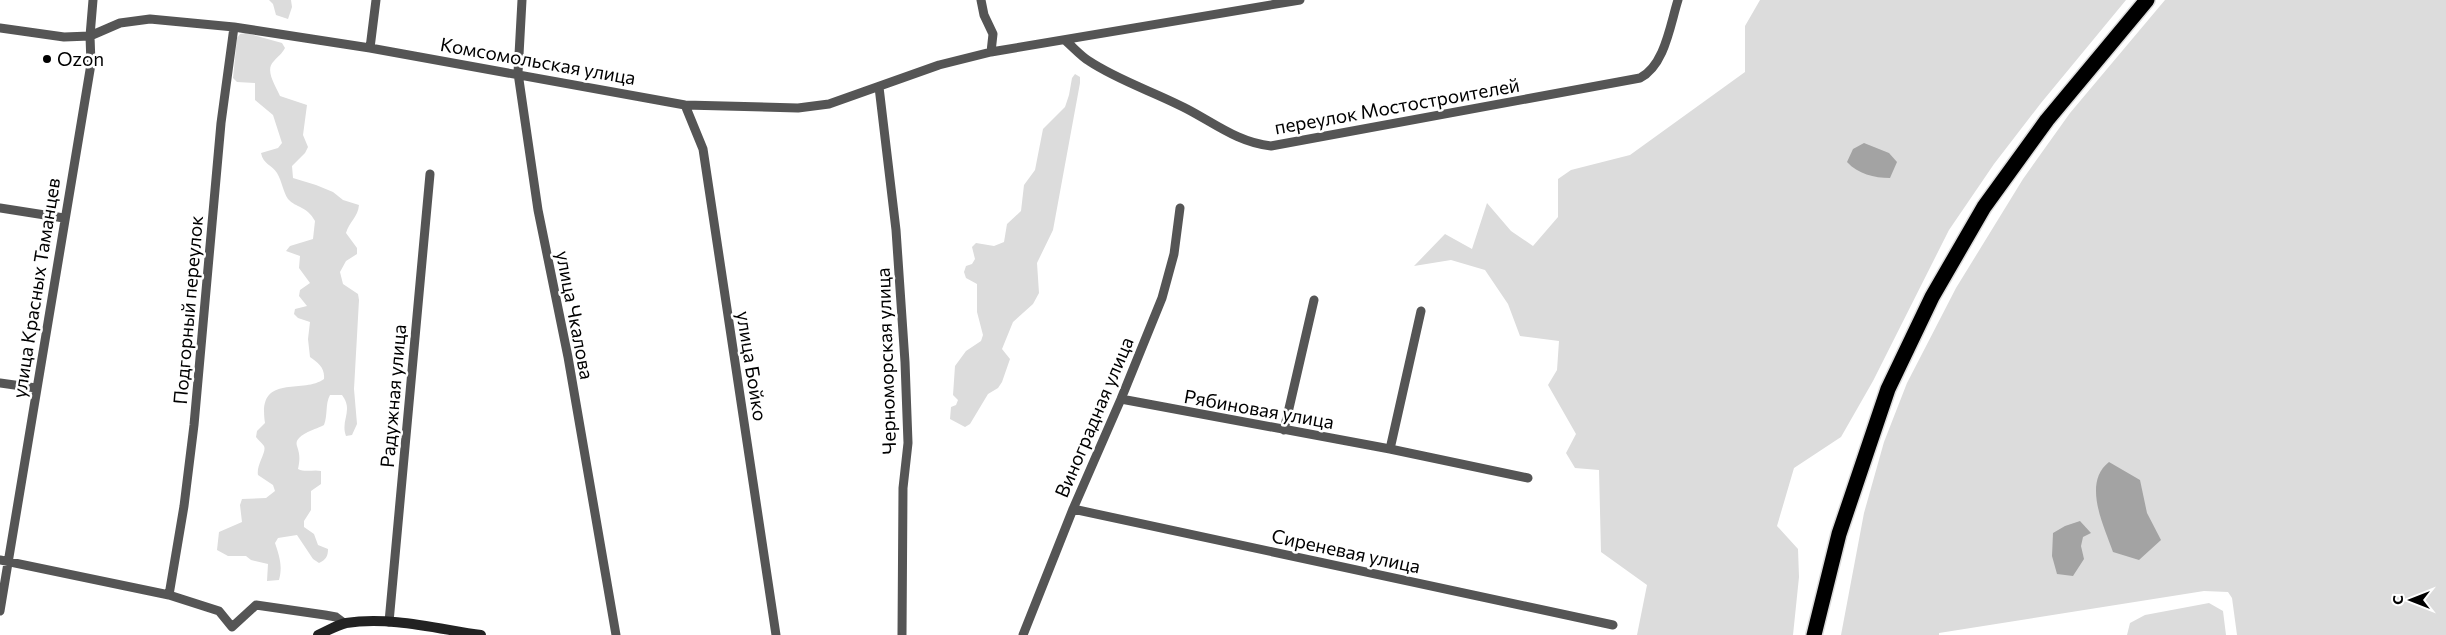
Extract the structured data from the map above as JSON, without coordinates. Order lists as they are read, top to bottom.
{
  "streets": {
    "street": [
      "Комсомольская улица",
      "переулок Мостостроителей",
      "улица Красных Таманцев",
      "Подгорный переулок",
      "улица Чкалова",
      "Черноморская улица",
      "улица Бойко",
      "Радужная улица",
      "Рябиновая улица",
      "Виноградная улица",
      "Сиреневая улица"
    ]
  },
  "crossings": [
    ["Комсомольская улица", "переулок Мостостроителей"],
    ["Комсомольская улица", "улица Красных Таманцев"],
    ["Комсомольская улица", "Подгорный переулок"],
    ["Комсомольская улица", "улица Чкалова"],
    ["Комсомольская улица", "Черноморская улица"],
    ["Комсомольская улица", "улица Бойко"],
    ["Рябиновая улица", "Виноградная улица"],
    ["Виноградная улица", "Сиреневая улица"]
  ],
  "places": ["Ozon"],
  "north": "left"
}
